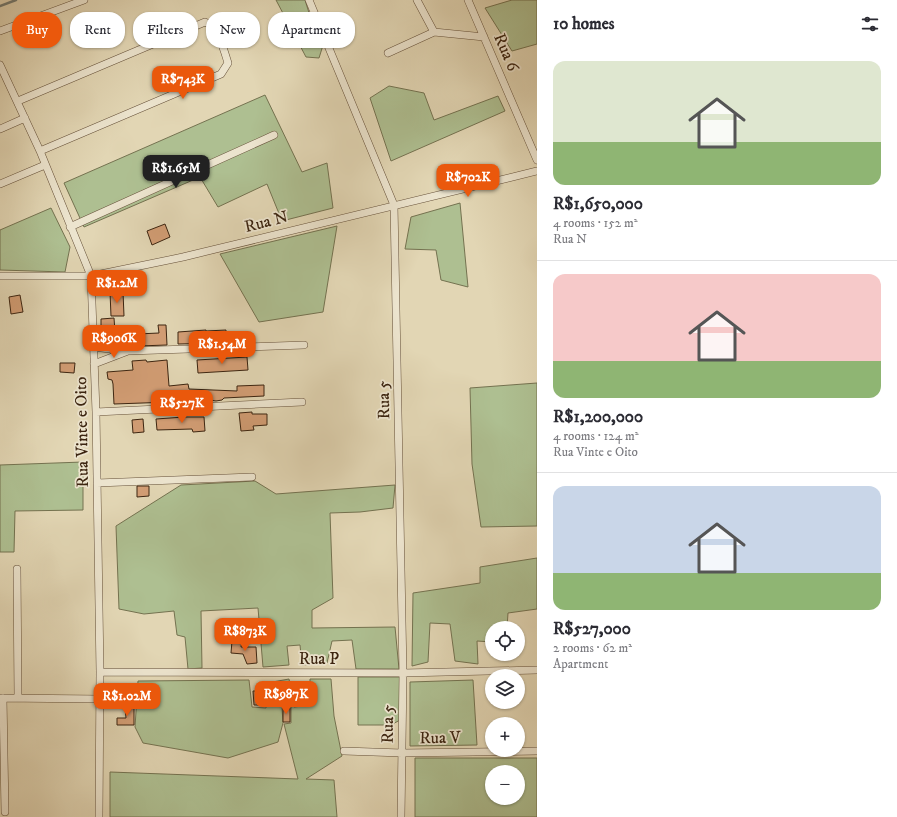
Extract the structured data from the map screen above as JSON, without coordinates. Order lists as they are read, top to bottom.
{
  "streets": {
    "street": [
      "Rua 6",
      "Rua N",
      "Rua 5",
      "Rua Vinte e Oito",
      "Rua P",
      "Rua V"
    ]
  },
  "crossings": [
    ["Rua N", "Rua 5"],
    ["Rua N", "Rua Vinte e Oito"],
    ["Rua 5", "Rua P"],
    ["Rua 5", "Rua V"],
    ["Rua Vinte e Oito", "Rua P"]
  ],
  "page": {
    "heading": "10 homes",
    "chip": [
      "Buy",
      "Rent",
      "Filters",
      "New",
      "Apartment"
    ],
    "list": [
      {
        "name": "R$1,650,000",
        "note": "4 rooms · 152 m² · Rua N"
      },
      {
        "name": "R$1,200,000",
        "note": "4 rooms · 124 m² · Rua Vinte e Oito"
      },
      {
        "name": "R$527,000",
        "note": "2 rooms · 62 m² · Apartment"
      }
    ],
    "price": [
      "R$743K",
      "R$1.65M",
      "R$702K",
      "R$1.2M",
      "R$906K",
      "R$1.54M",
      "R$527K",
      "R$873K",
      "R$987K",
      "R$1.02M"
    ],
    "map_buttons": ["+", "−"]
  }
}
